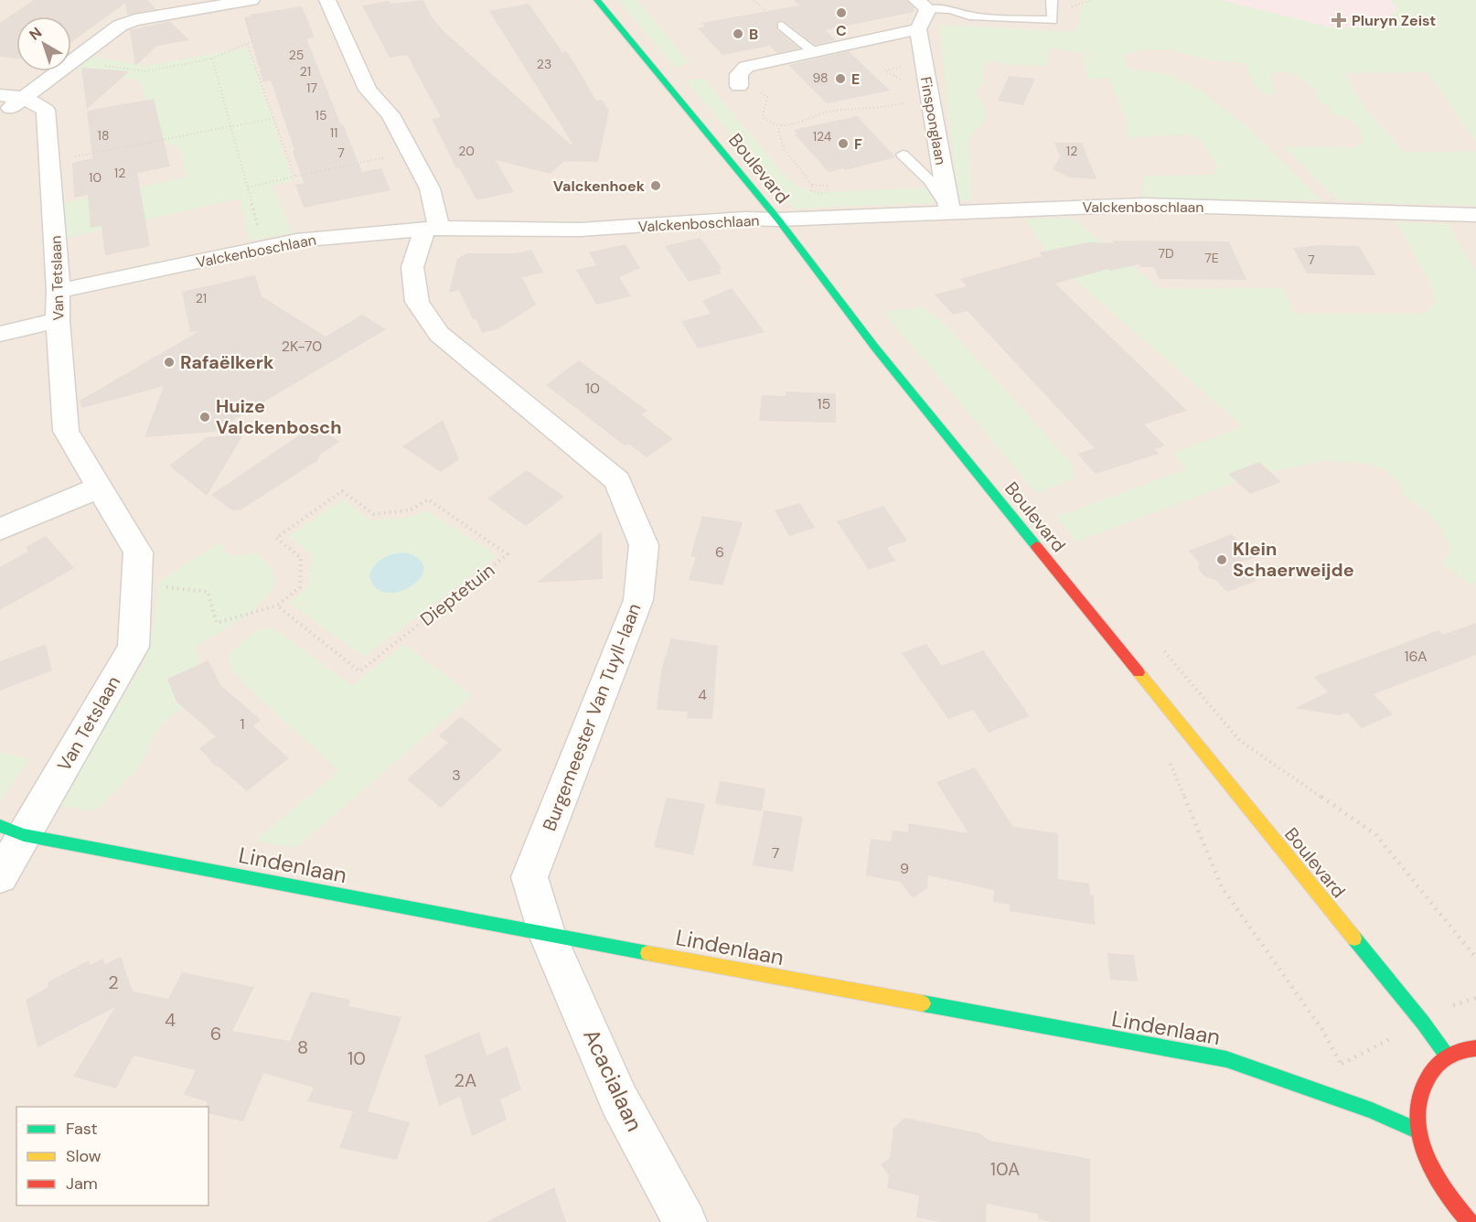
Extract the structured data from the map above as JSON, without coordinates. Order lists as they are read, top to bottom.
{
  "streets": {
    "street": [
      "Finsponglaan",
      "Boulevard",
      "Valckenboschlaan",
      "Van Tetslaan",
      "Burgemeester Van Tuyll-laan",
      "Lindenlaan",
      "Acacialaan"
    ],
    "path": ["Dieptetuin"]
  },
  "crossings": [
    ["Finsponglaan", "Valckenboschlaan"],
    ["Boulevard", "Valckenboschlaan"],
    ["Valckenboschlaan", "Van Tetslaan"],
    ["Valckenboschlaan", "Burgemeester Van Tuyll-laan"],
    ["Van Tetslaan", "Dieptetuin"],
    ["Van Tetslaan", "Lindenlaan"],
    ["Burgemeester Van Tuyll-laan", "Lindenlaan"],
    ["Burgemeester Van Tuyll-laan", "Acacialaan"],
    ["Lindenlaan", "Acacialaan"]
  ],
  "places": {
    "other": [
      "C",
      "B",
      "E",
      "F",
      "Valckenhoek",
      "Rafaëlkerk",
      "Huize Valckenbosch",
      "Klein Schaerweijde"
    ],
    "health": ["Pluryn Zeist"]
  },
  "house_numbers": [
    "25",
    "23",
    "21",
    "98",
    "17",
    "15",
    "11",
    "18",
    "124",
    "20",
    "12",
    "7",
    "12",
    "10",
    "7D",
    "7E",
    "7",
    "21",
    "2K-70",
    "10",
    "15",
    "6",
    "16A",
    "4",
    "1",
    "3",
    "7",
    "9",
    "2",
    "4",
    "6",
    "8",
    "10",
    "2A",
    "10A"
  ],
  "legend": ["Fast", "Slow", "Jam"],
  "north": "top left"
}
